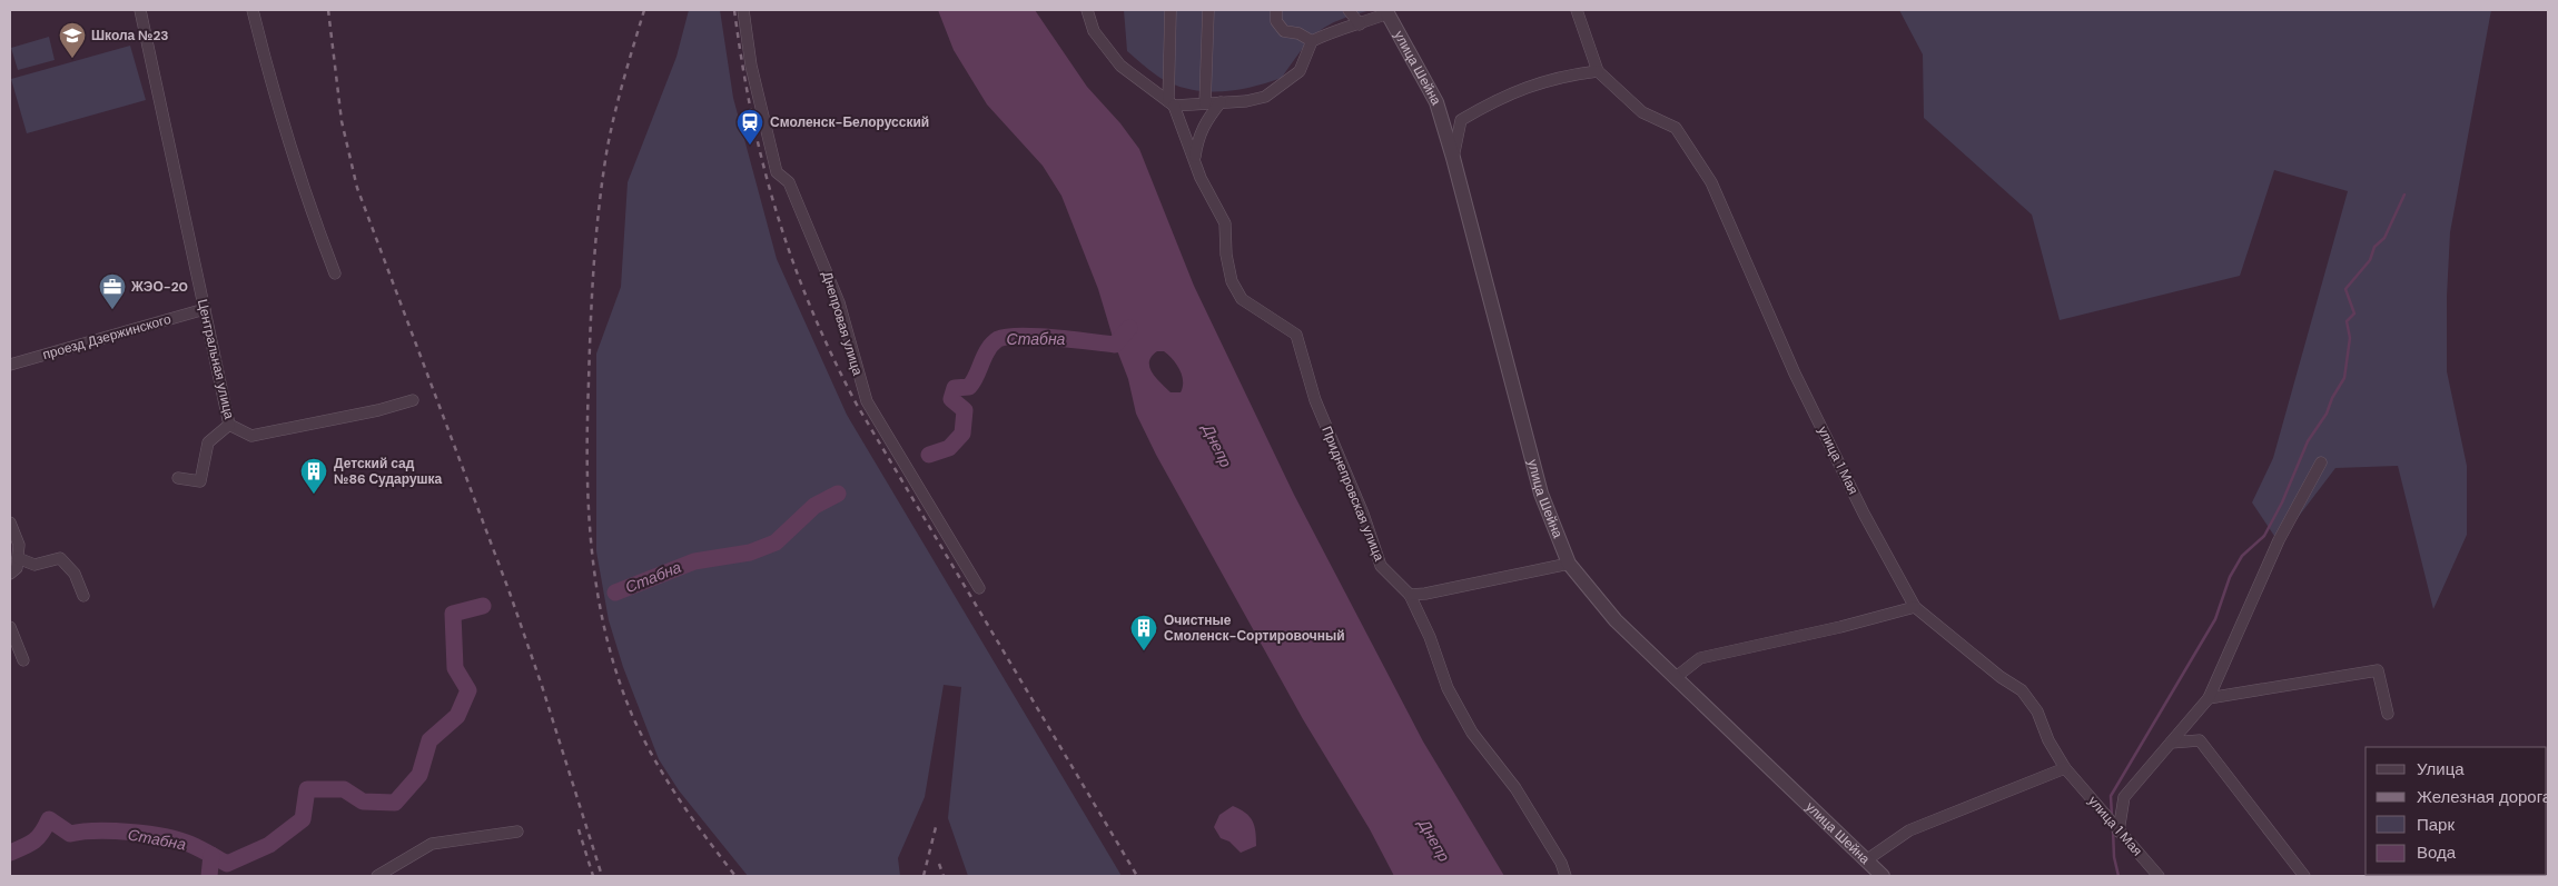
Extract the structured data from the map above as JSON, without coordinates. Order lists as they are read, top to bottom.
{
  "streets": {
    "street": [
      "улица Шейна",
      "Днепровая улица",
      "проезд Дзержинского",
      "Центральная улица",
      "улица 1 Мая",
      "Приднепровская улица"
    ]
  },
  "crossings": [
    ["проезд Дзержинского", "Центральная улица"]
  ],
  "water": ["Стабна", "Днепр"],
  "places": {
    "school or university": ["Школа №23"],
    "station": ["Смоленск-Белорусский"],
    "office": ["ЖЭО-20"],
    "building": ["Детский сад №86 Сударушка", "Очистные Смоленск-Сортировочный"]
  },
  "legend": [
    "Улица",
    "Железная дорога",
    "Парк",
    "Вода"
  ]
}
